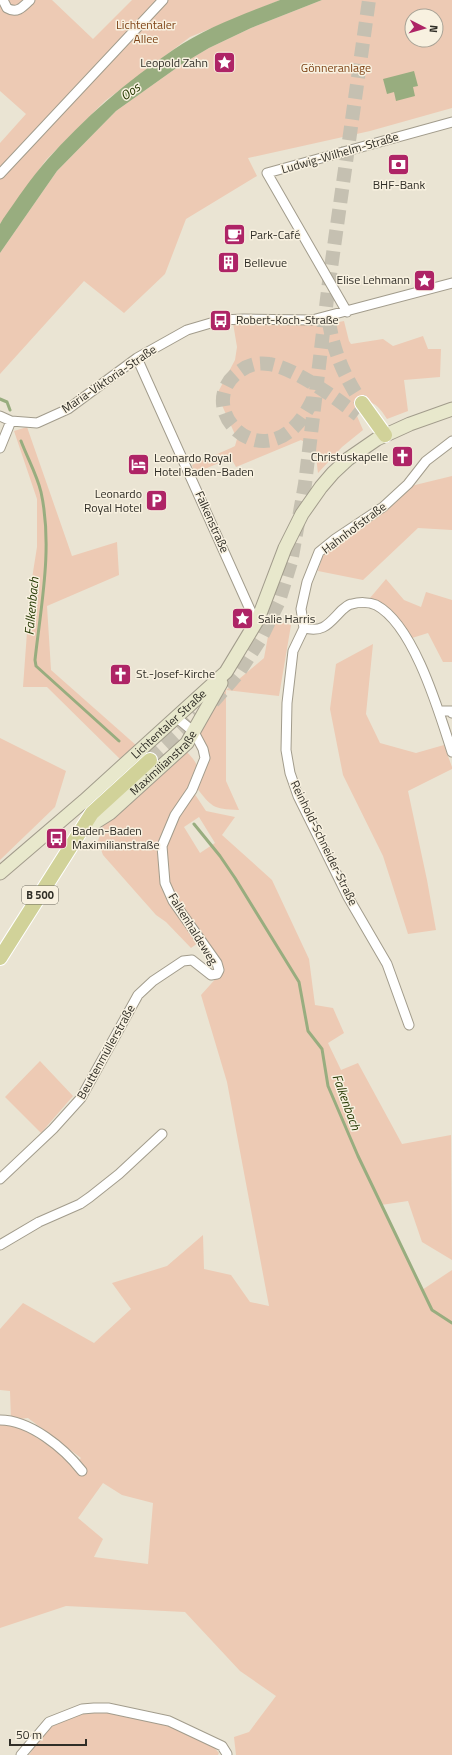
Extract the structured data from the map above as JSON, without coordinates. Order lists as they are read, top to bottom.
{
  "streets": {
    "main road": ["Lichtentaler Straße", "Maximilianstraße", "B 500"],
    "street": [
      "Ludwig-Wilhelm-Straße",
      "Maria-Viktoria-Straße",
      "Falkenstraße",
      "Hahnhofstraße",
      "Reinhold-Schneider-Straße",
      "Falkenhaldeweg",
      "Beuttenmüllerstraße"
    ]
  },
  "crossings": [
    ["Ludwig-Wilhelm-Straße", "Maria-Viktoria-Straße"],
    ["Maria-Viktoria-Straße", "Falkenstraße"],
    ["Falkenstraße", "Lichtentaler Straße"],
    ["Hahnhofstraße", "Reinhold-Schneider-Straße"],
    ["Lichtentaler Straße", "Maximilianstraße"],
    ["Lichtentaler Straße", "Falkenhaldeweg"],
    ["Maximilianstraße", "Falkenhaldeweg"],
    ["Falkenhaldeweg", "Beuttenmüllerstraße"]
  ],
  "water": ["Oos", "Falkenbach"],
  "parks": ["Lichtentaler Allee", "Gönneranlage"],
  "places": {
    "place": ["Leopold Zahn", "Elise Lehmann", "Salie Harris"],
    "bank": ["BHF-Bank"],
    "cafe": ["Park-Café"],
    "building": ["Bellevue"],
    "bus stop": ["Robert-Koch-Straße", "Baden-Baden Maximilianstraße"],
    "church": ["Christuskapelle", "St.-Josef-Kirche"],
    "hotel": ["Leonardo Royal Hotel Baden-Baden"],
    "parking": ["Leonardo Royal Hotel"]
  },
  "scale_bar": "50 m",
  "north": "right"
}
